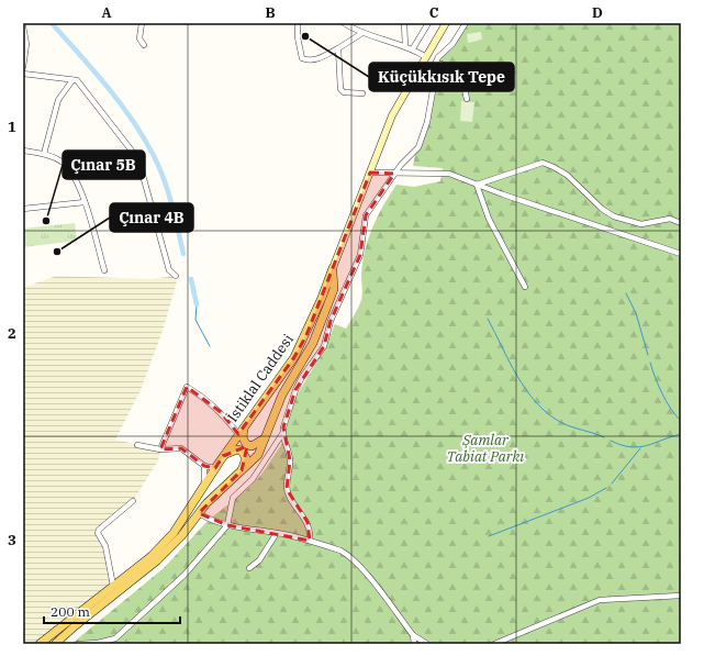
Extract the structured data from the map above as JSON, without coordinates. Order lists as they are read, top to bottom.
{
  "streets": {
    "main road": ["İstiklal Caddesi"]
  },
  "parks": ["Şamlar Tabiat Parkı"],
  "places": ["Küçükkısık Tepe", "Çınar 5B", "Çınar 4B"],
  "scale_bar": "200 m",
  "grid": {
    "columns": [
      "A",
      "B",
      "C",
      "D"
    ],
    "rows": ["1", "2", "3"]
  }
}
